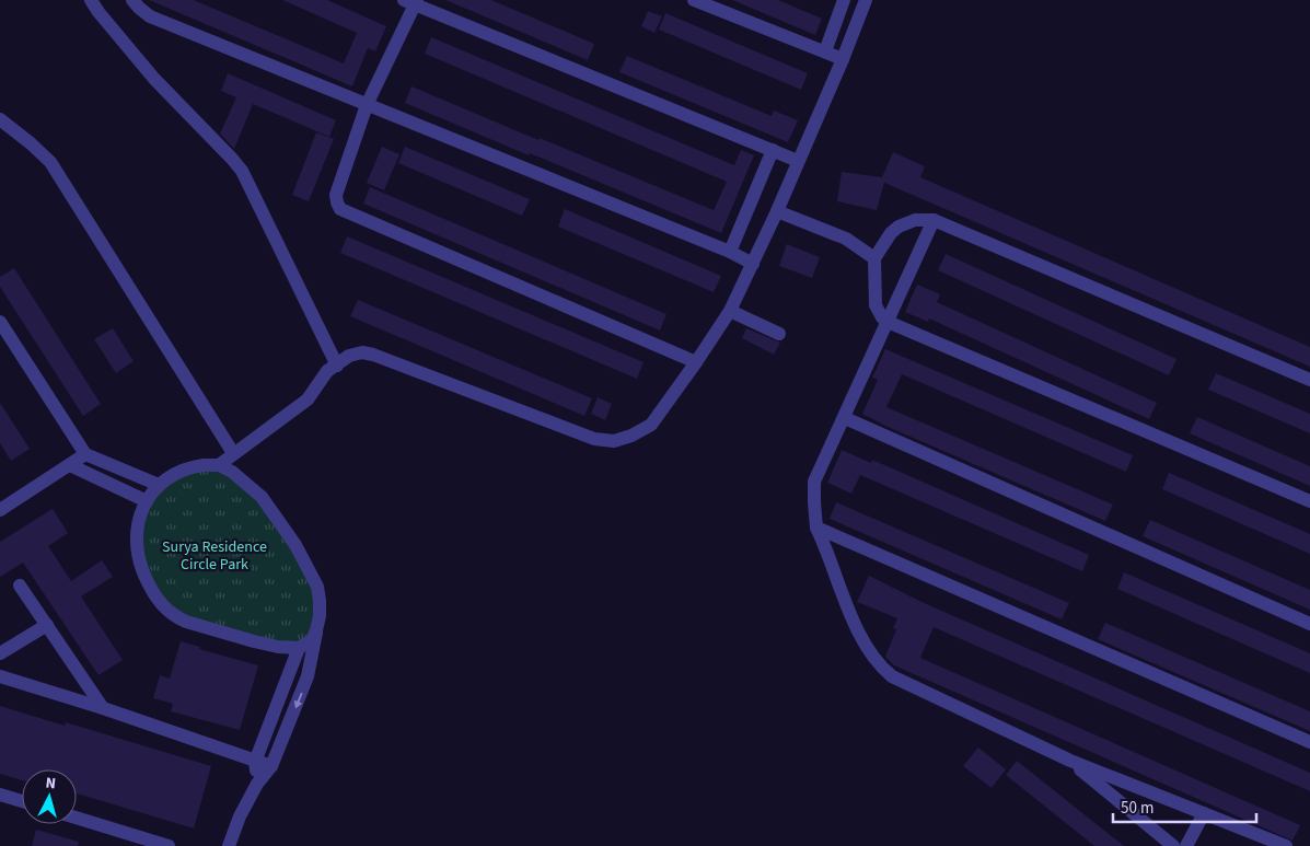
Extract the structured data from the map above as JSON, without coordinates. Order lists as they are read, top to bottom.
{
  "parks": ["Surya Residence Circle Park"],
  "scale_bar": "50 m",
  "north": "top"
}
